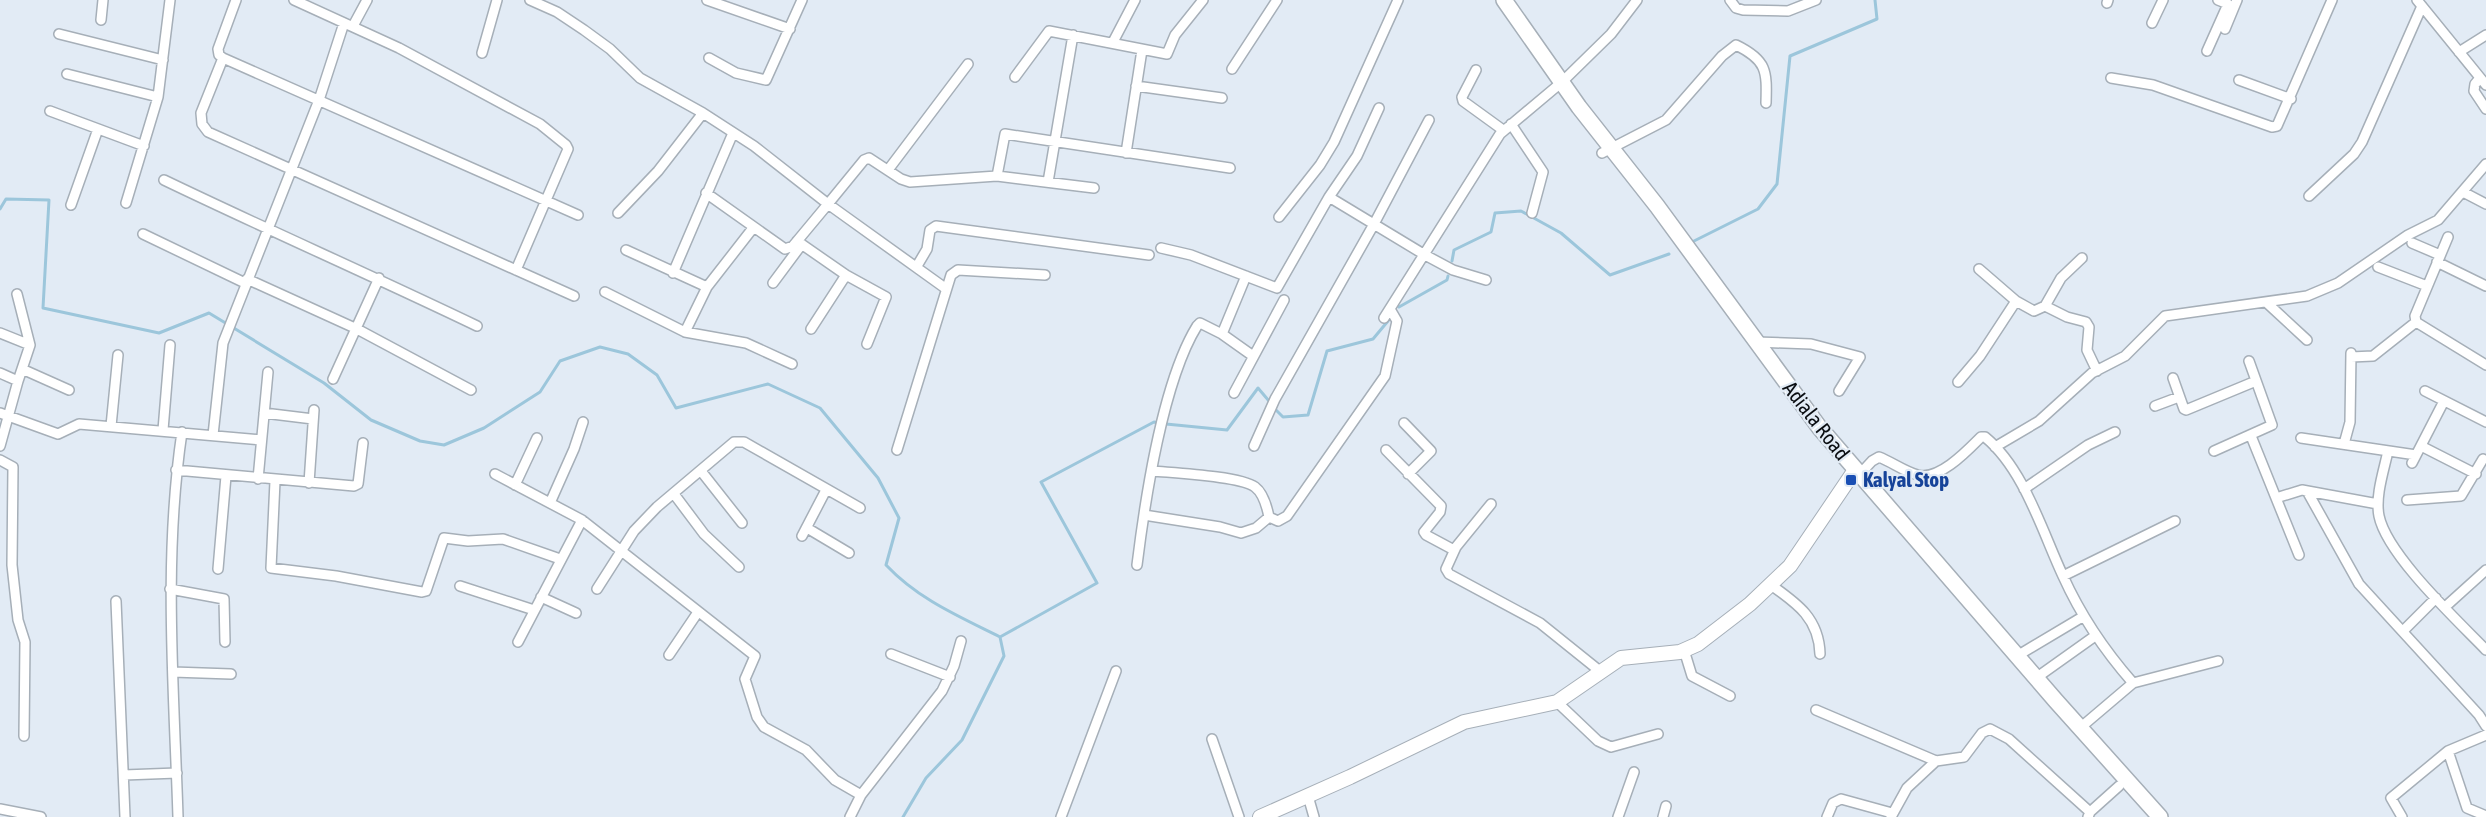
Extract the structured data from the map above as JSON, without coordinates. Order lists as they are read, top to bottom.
{
  "streets": {
    "main road": ["Adiala Road"]
  },
  "places": {
    "transit": ["Kalyal Stop"]
  }
}
